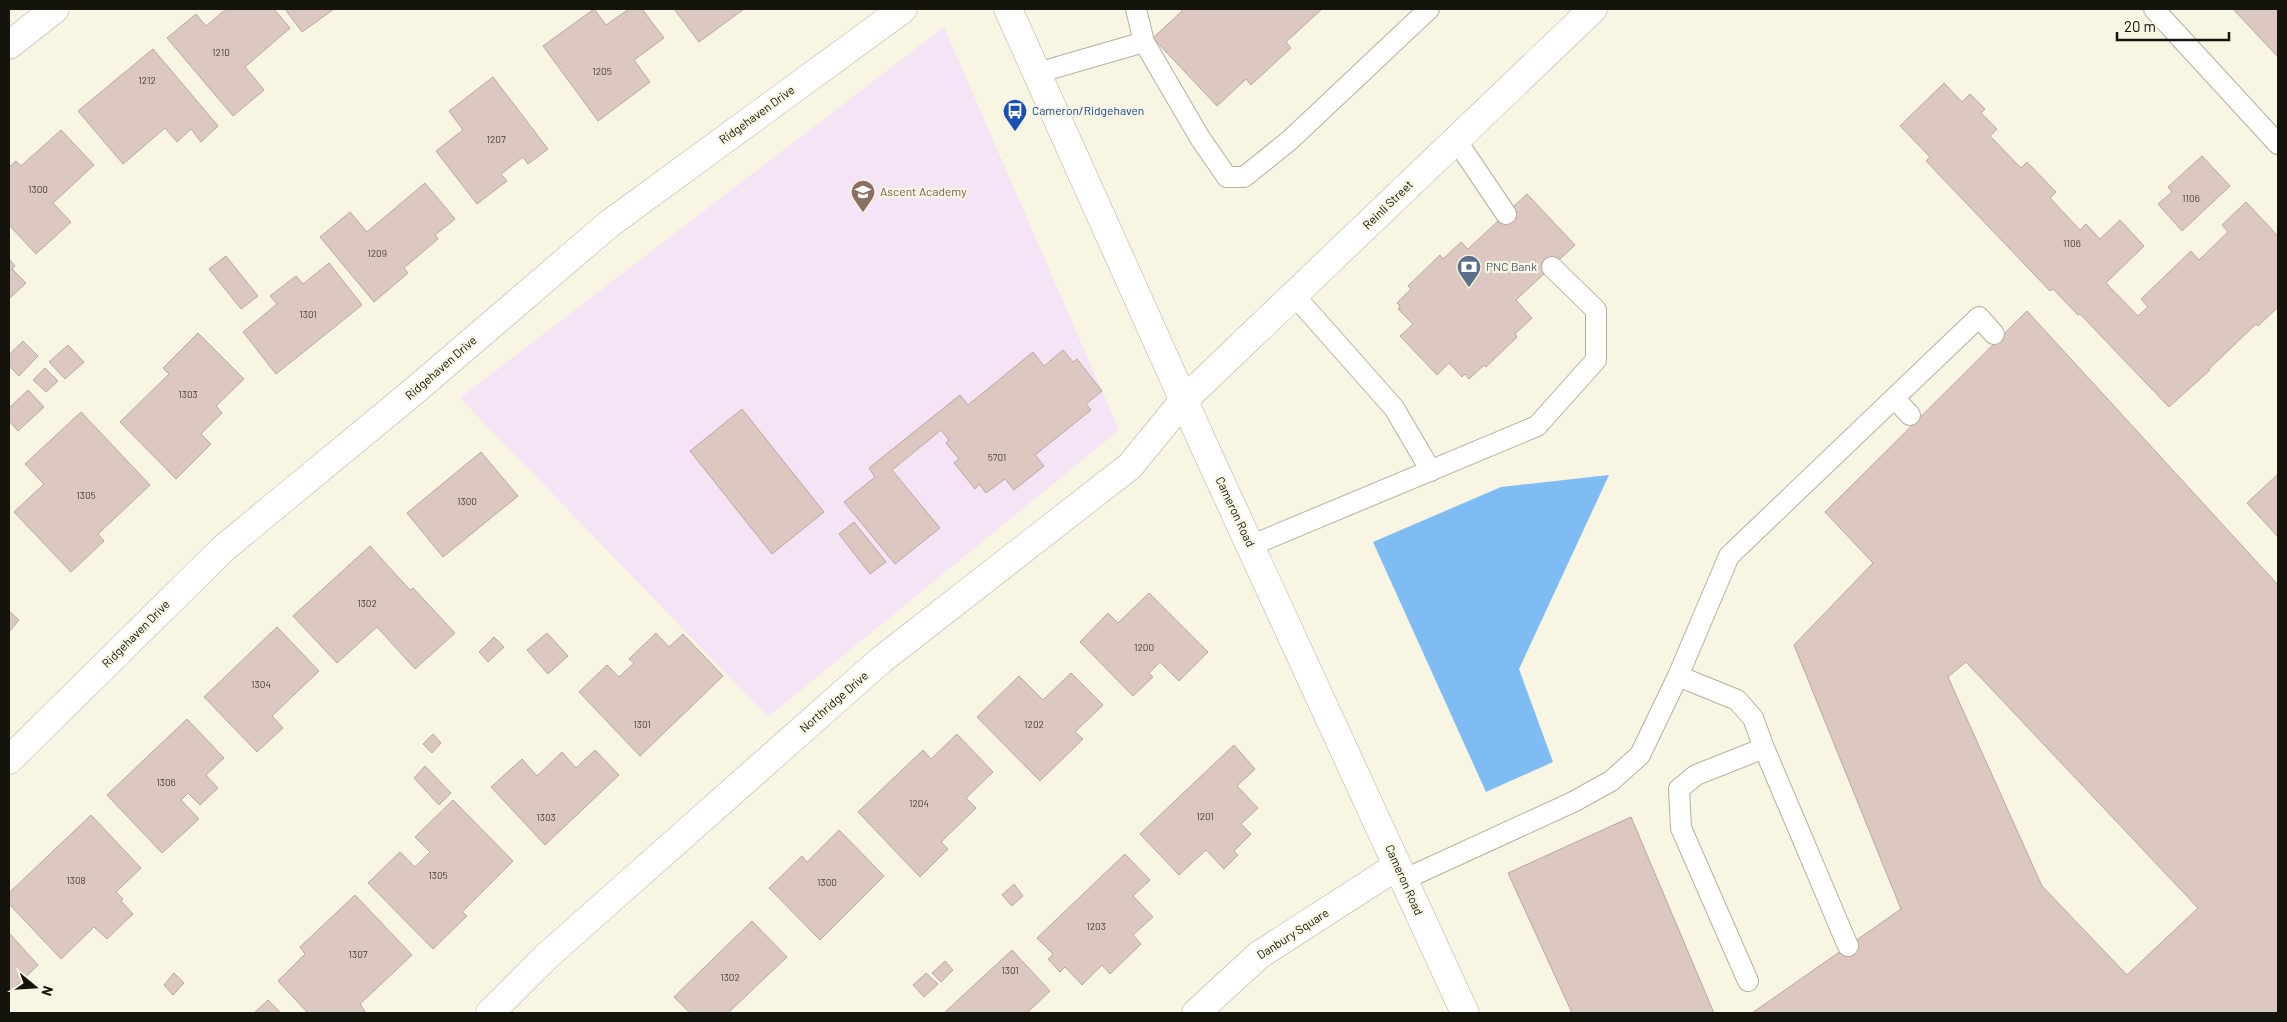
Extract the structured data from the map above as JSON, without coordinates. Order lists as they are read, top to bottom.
{
  "streets": {
    "street": [
      "Ridgehaven Drive",
      "Reinli Street",
      "Cameron Road",
      "Northridge Drive",
      "Danbury Square"
    ]
  },
  "crossings": [
    ["Reinli Street", "Cameron Road"],
    ["Reinli Street", "Northridge Drive"],
    ["Cameron Road", "Northridge Drive"],
    ["Cameron Road", "Danbury Square"]
  ],
  "places": {
    "bus stop": ["Cameron/Ridgehaven"],
    "school or university": ["Ascent Academy"],
    "bank": ["PNC Bank"]
  },
  "house_numbers": [
    "1210",
    "1205",
    "1212",
    "1207",
    "1300",
    "1106",
    "1106",
    "1209",
    "1301",
    "1303",
    "5701",
    "1305",
    "1300",
    "1302",
    "1200",
    "1304",
    "1301",
    "1202",
    "1306",
    "1204",
    "1201",
    "1303",
    "1305",
    "1308",
    "1300",
    "1203",
    "1307",
    "1301",
    "1302"
  ],
  "scale_bar": "20 m",
  "north": "right"
}
